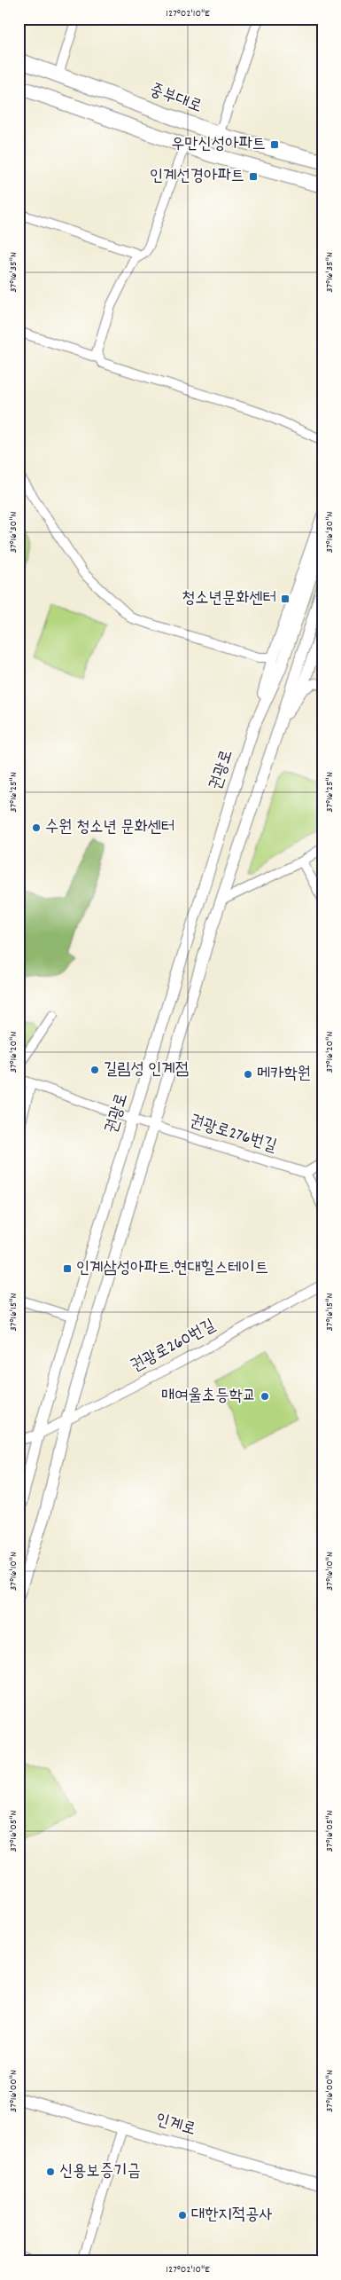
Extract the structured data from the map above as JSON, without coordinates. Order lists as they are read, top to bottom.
{
  "streets": {
    "main road": ["중부대로"],
    "street": [
      "권광로",
      "권광로276번길",
      "권광로260번길",
      "인계로"
    ]
  },
  "crossings": [
    ["권광로", "권광로276번길"],
    ["권광로", "권광로260번길"]
  ],
  "places": {
    "transit": [
      "우만신성아파트",
      "인계선경아파트",
      "청소년문화센터",
      "인계삼성아파트.현대힐스테이트"
    ],
    "other": [
      "수원 청소년 문화센터",
      "길림성 인계점",
      "메카학원",
      "매여울초등학교",
      "신용보증기금",
      "대한지적공사"
    ]
  },
  "coordinates": [
    "127°02'10\"E",
    "37°16'35\"N",
    "37°16'30\"N",
    "37°16'25\"N",
    "37°16'20\"N",
    "37°16'15\"N",
    "37°16'10\"N",
    "37°16'05\"N",
    "37°16'00\"N"
  ]
}
